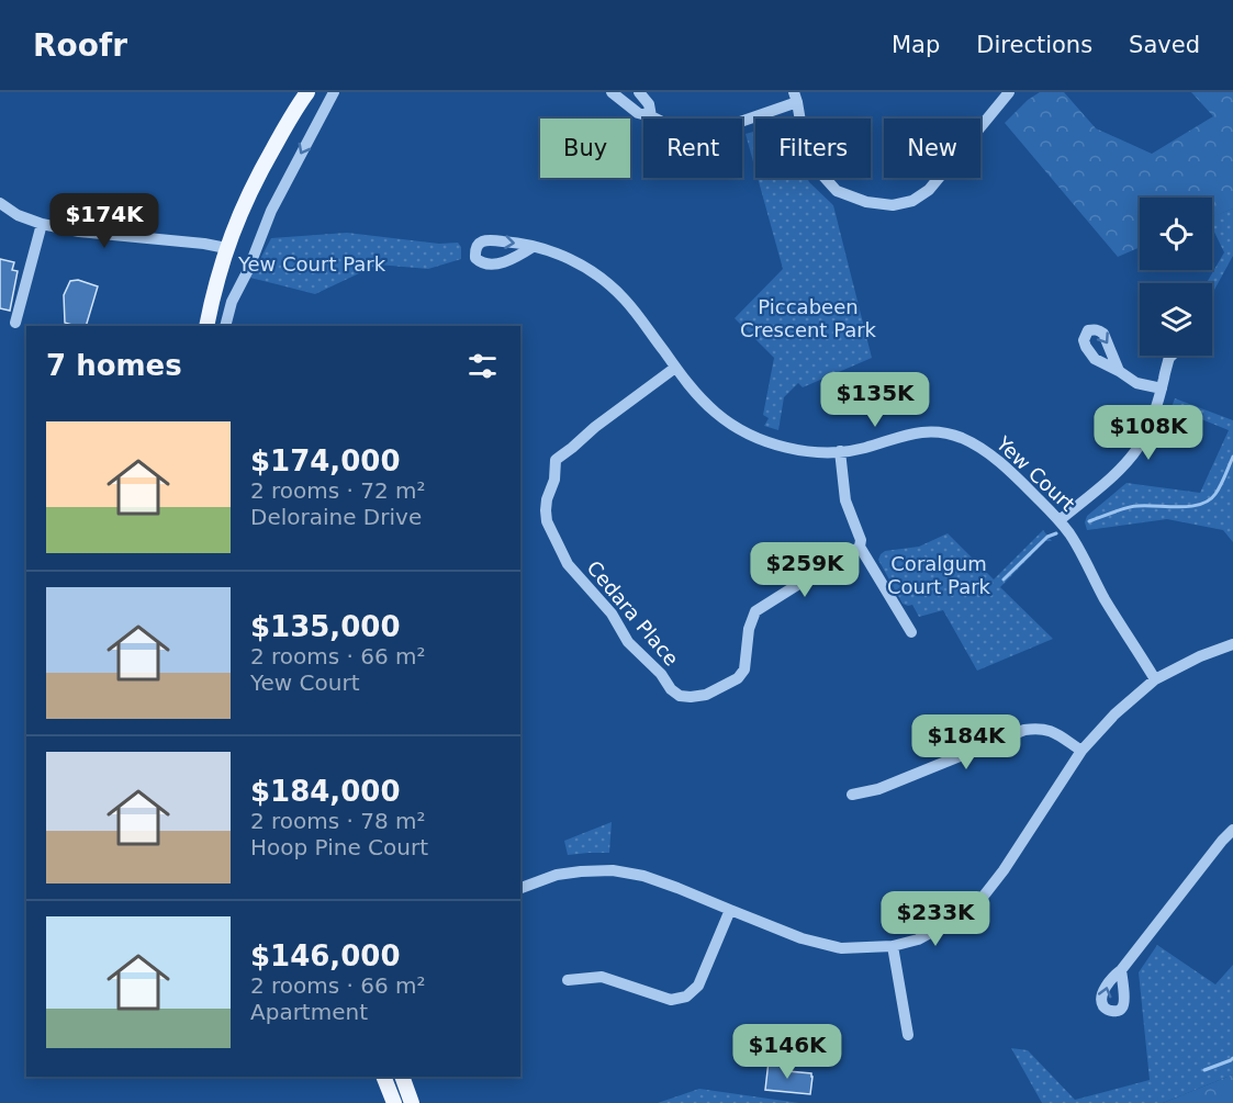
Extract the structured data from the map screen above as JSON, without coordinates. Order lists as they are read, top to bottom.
{
  "streets": {
    "street": ["Yew Court", "Cedara Place"]
  },
  "crossings": [
    ["Yew Court", "Cedara Place"]
  ],
  "parks": ["Yew Court Park", "Piccabeen Crescent Park", "Coralgum Court Park"],
  "page": {
    "header": "Roofr",
    "nav": ["Map", "Directions", "Saved"],
    "chip": [
      "Buy",
      "Rent",
      "Filters",
      "New"
    ],
    "price": [
      "$174K",
      "$135K",
      "$108K",
      "$259K",
      "$184K",
      "$233K",
      "$146K"
    ],
    "heading": "7 homes",
    "list": [
      {
        "name": "$174,000",
        "note": "2 rooms · 72 m² · Deloraine Drive"
      },
      {
        "name": "$135,000",
        "note": "2 rooms · 66 m² · Yew Court"
      },
      {
        "name": "$184,000",
        "note": "2 rooms · 78 m² · Hoop Pine Court"
      },
      {
        "name": "$146,000",
        "note": "2 rooms · 66 m² · Apartment"
      }
    ]
  }
}
